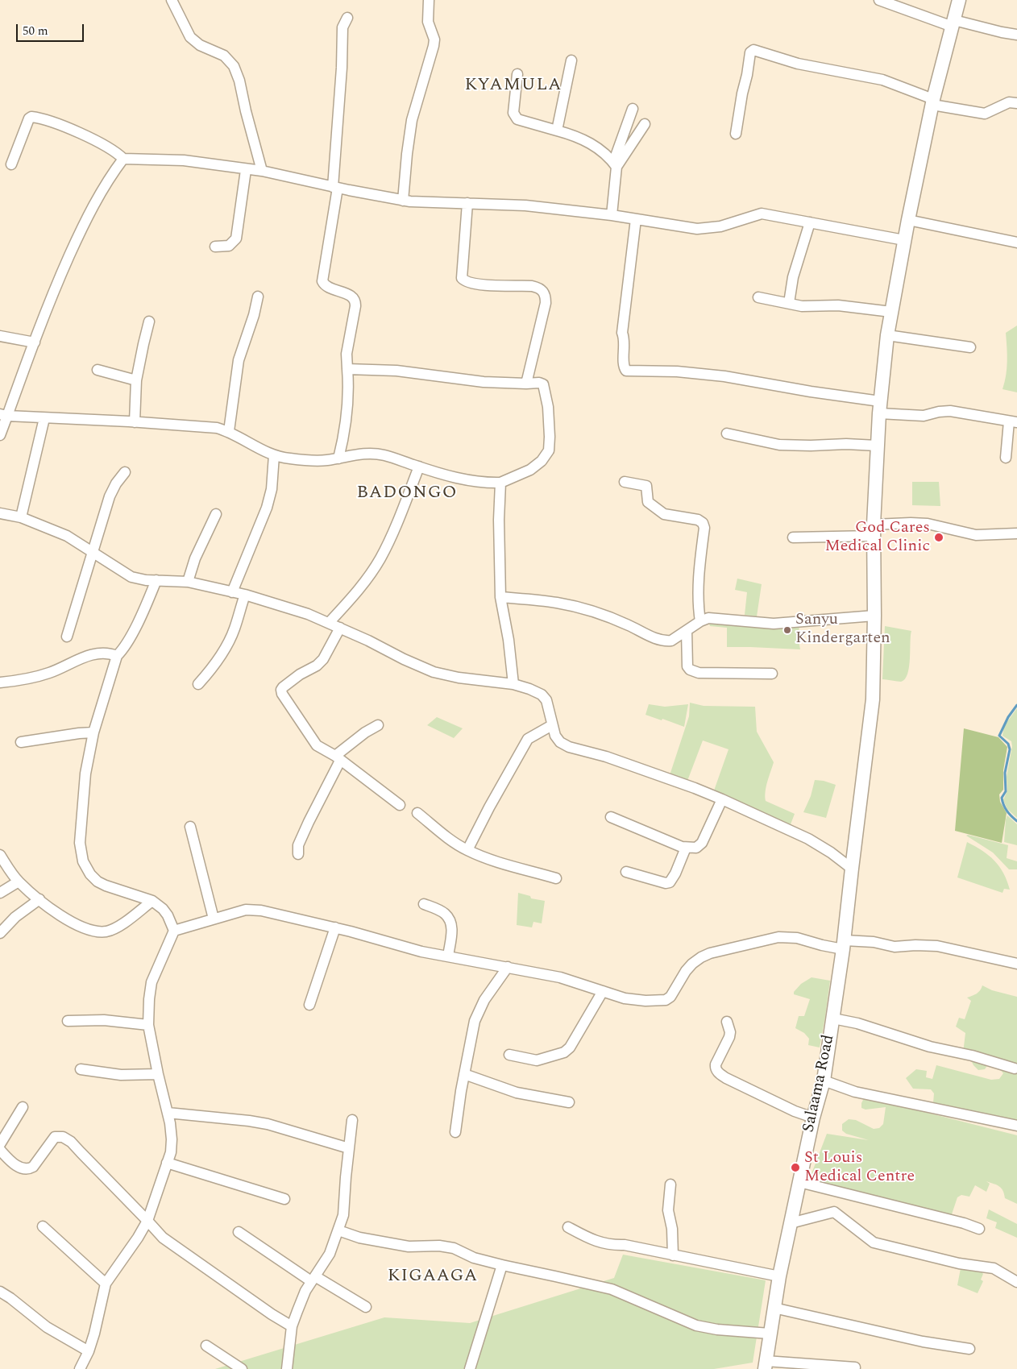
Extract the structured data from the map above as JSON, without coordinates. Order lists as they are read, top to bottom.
{
  "streets": {
    "main road": ["Salaama Road"]
  },
  "districts": ["KYAMULA", "BADONGO", "KIGAAGA"],
  "places": ["God Cares Medical Clinic", "Sanyu Kindergarten", "St Louis Medical Centre"],
  "scale_bar": "50 m"
}
